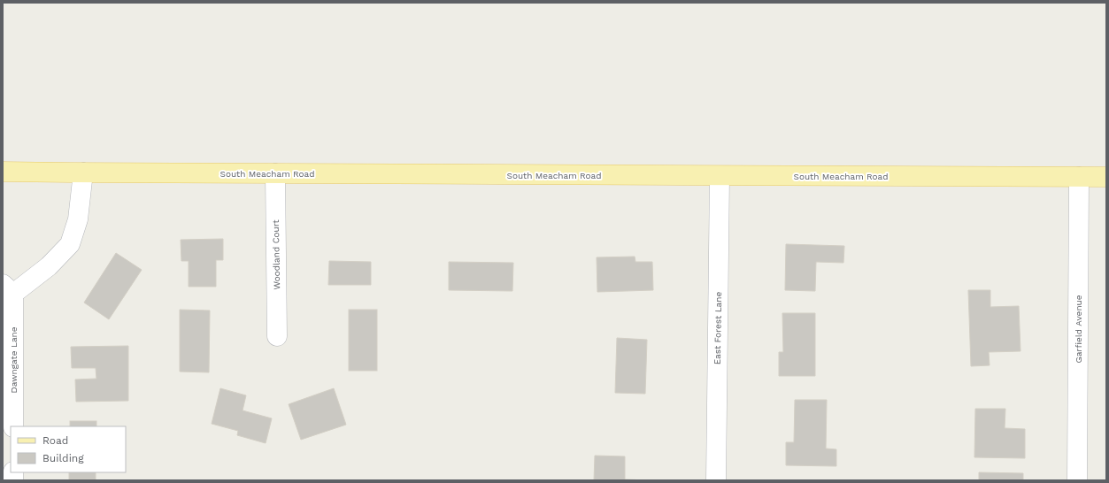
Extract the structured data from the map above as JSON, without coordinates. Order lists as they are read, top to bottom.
{
  "streets": {
    "main road": ["South Meacham Road"],
    "street": [
      "Woodland Court",
      "East Forest Lane",
      "Garfield Avenue",
      "Dawngate Lane"
    ]
  },
  "crossings": [
    ["South Meacham Road", "Woodland Court"],
    ["South Meacham Road", "East Forest Lane"],
    ["South Meacham Road", "Garfield Avenue"],
    ["South Meacham Road", "Dawngate Lane"]
  ],
  "legend": ["Road", "Building"]
}
